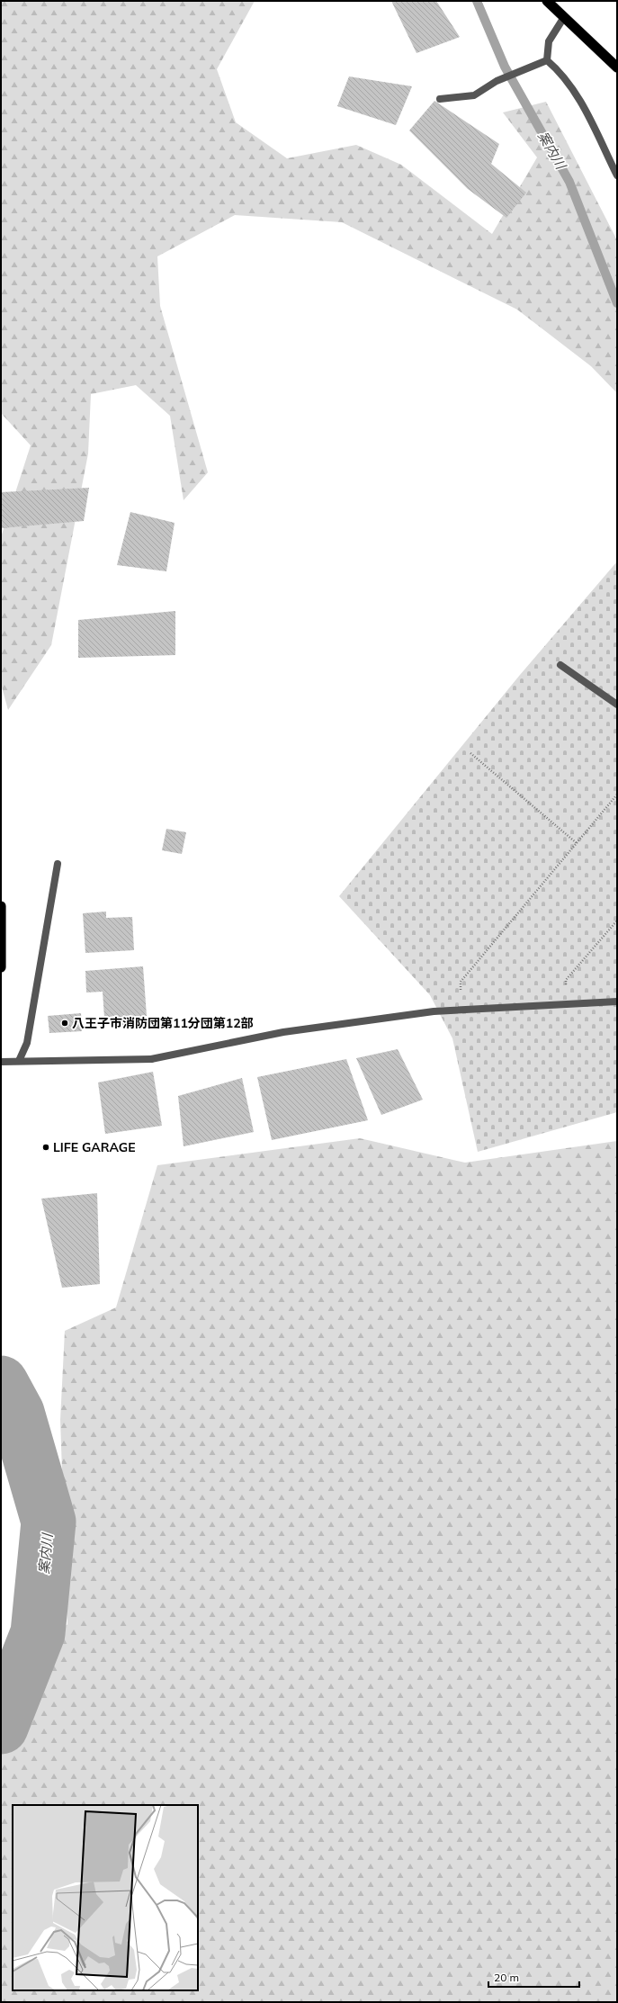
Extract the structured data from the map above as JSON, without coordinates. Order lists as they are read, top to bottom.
{
  "water": ["案内川"],
  "places": ["八王子市消防団第11分団第12部", "LIFE GARAGE"],
  "scale_bar": "20 m"
}
